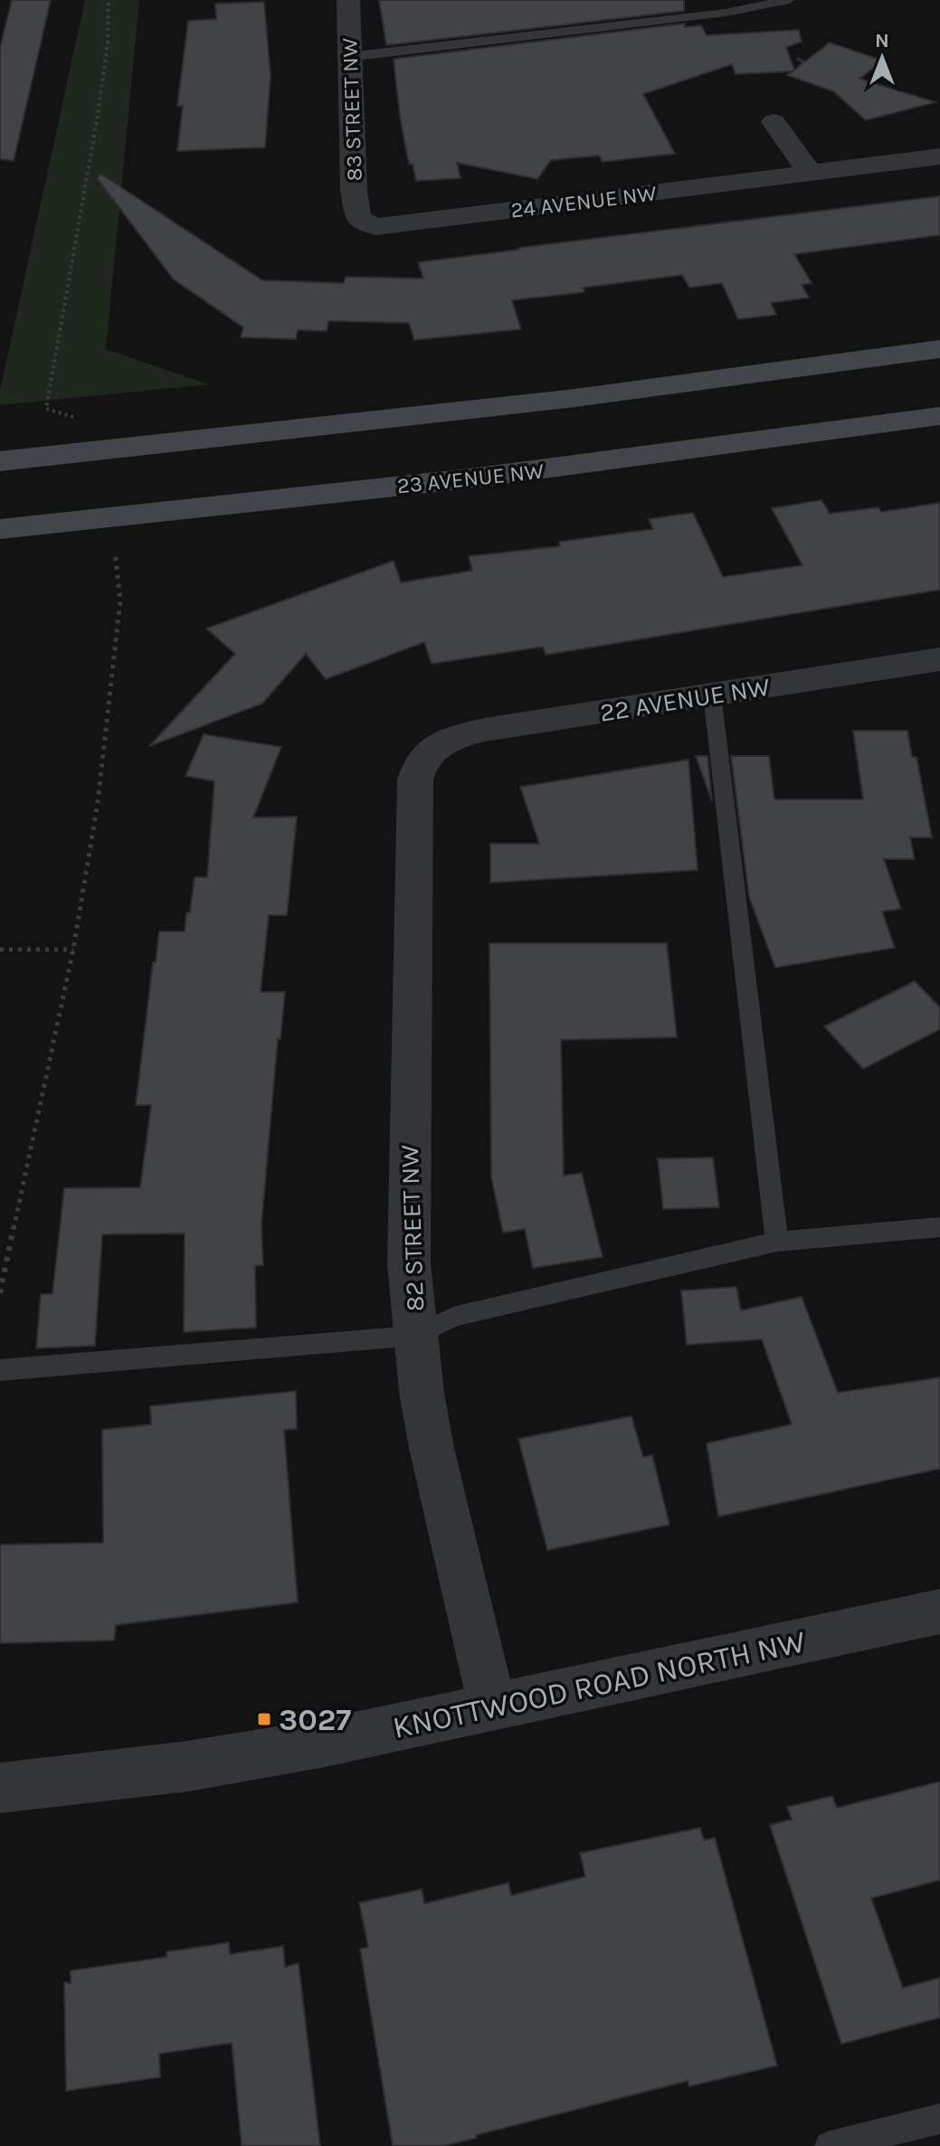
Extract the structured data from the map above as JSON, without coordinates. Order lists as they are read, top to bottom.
{
  "streets": {
    "main road": ["23 AVENUE NW"],
    "street": [
      "83 STREET NW",
      "24 AVENUE NW",
      "22 AVENUE NW",
      "82 STREET NW",
      "KNOTTWOOD ROAD NORTH NW"
    ]
  },
  "crossings": [
    ["83 STREET NW", "24 AVENUE NW"],
    ["22 AVENUE NW", "82 STREET NW"],
    ["82 STREET NW", "KNOTTWOOD ROAD NORTH NW"]
  ],
  "places": {
    "transit": ["3027"]
  },
  "north": "top"
}
